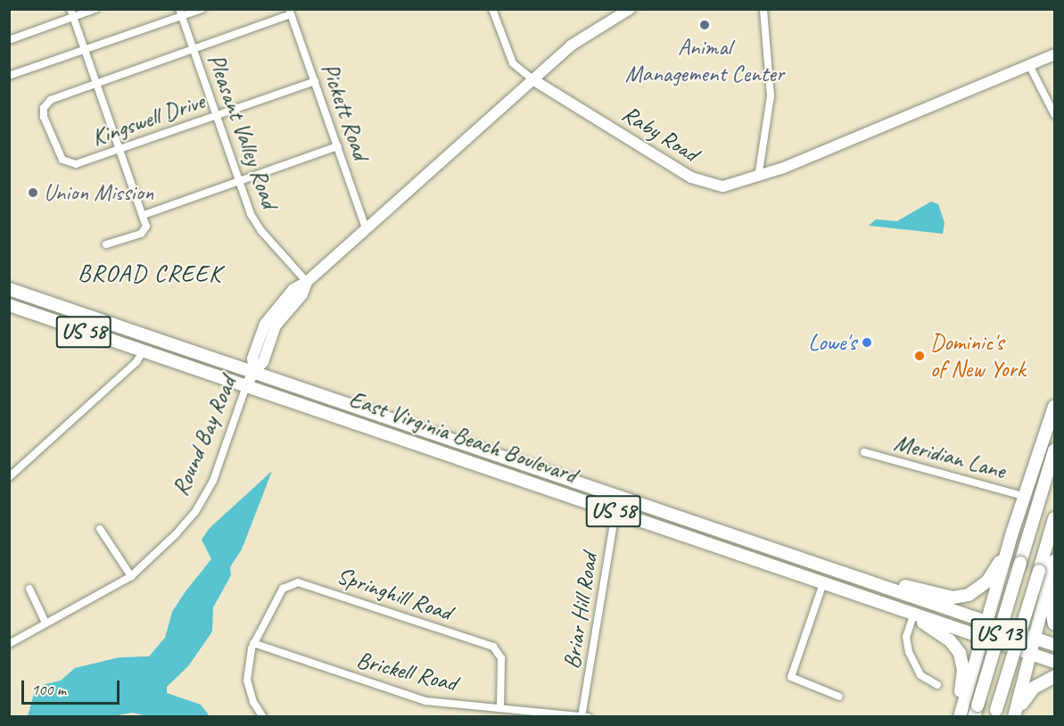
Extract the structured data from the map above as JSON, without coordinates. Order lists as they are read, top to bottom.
{
  "streets": {
    "main road": ["US 58", "East Virginia Beach Boulevard", "US 13"],
    "street": [
      "Pickett Road",
      "Kingswell Drive",
      "Pleasant Valley Road",
      "Raby Road",
      "Round Bay Road",
      "Meridian Lane",
      "Springhill Road",
      "Briar Hill Road",
      "Brickell Road"
    ]
  },
  "crossings": [
    ["Pickett Road", "Kingswell Drive"],
    ["Kingswell Drive", "Pleasant Valley Road"],
    ["Round Bay Road", "East Virginia Beach Boulevard"],
    ["East Virginia Beach Boulevard", "Briar Hill Road"],
    ["Springhill Road", "Brickell Road"],
    ["Briar Hill Road", "Brickell Road"]
  ],
  "districts": ["BROAD CREEK"],
  "places": [
    "Animal Management Center",
    "Union Mission",
    "Lowe's",
    "Dominic's of New York"
  ],
  "scale_bar": "100 m"
}
